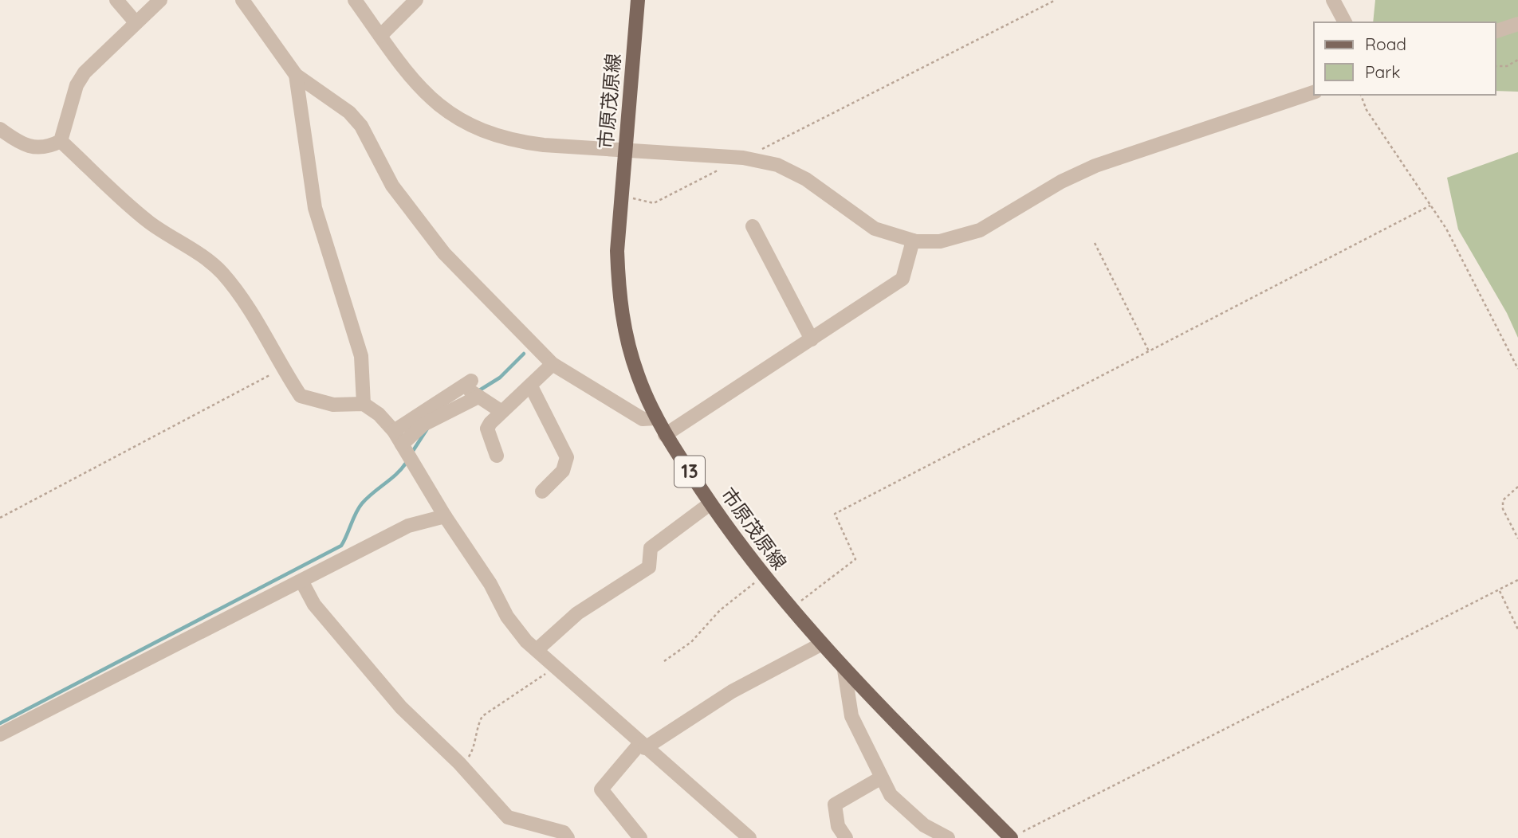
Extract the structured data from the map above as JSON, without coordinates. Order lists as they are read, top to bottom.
{
  "streets": {
    "main road": ["市原茂原線", "13"]
  },
  "legend": ["Road", "Park"]
}
